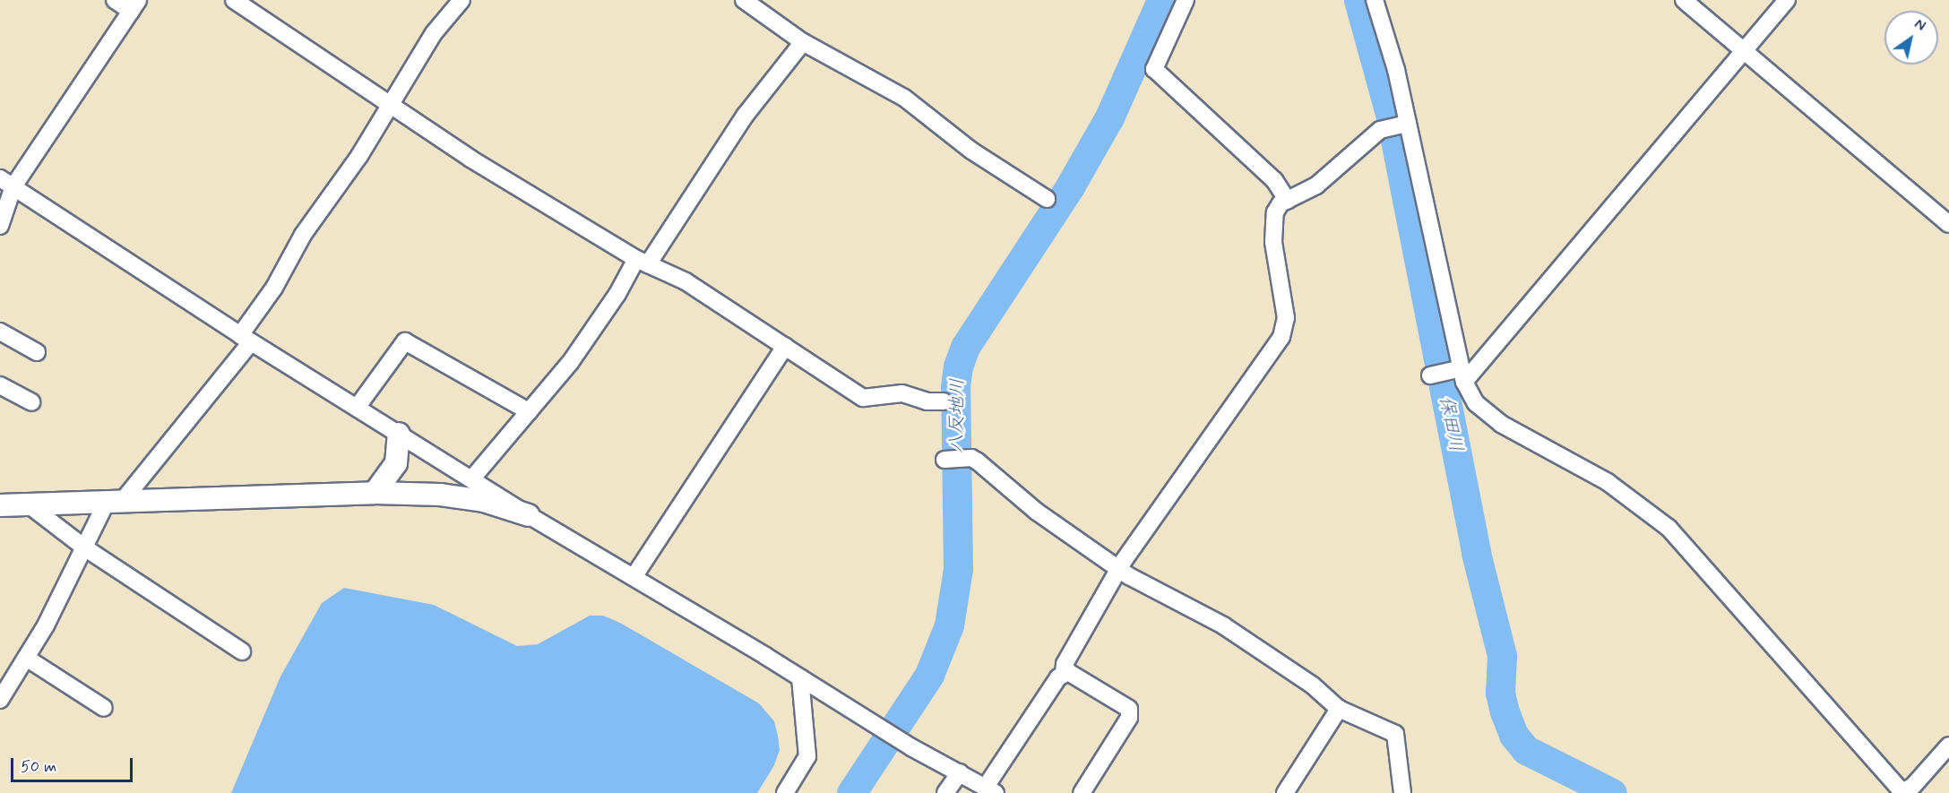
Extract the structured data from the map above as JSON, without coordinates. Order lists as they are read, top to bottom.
{
  "water": ["八反地川", "保田川"],
  "scale_bar": "50 m",
  "north": "top right"
}
